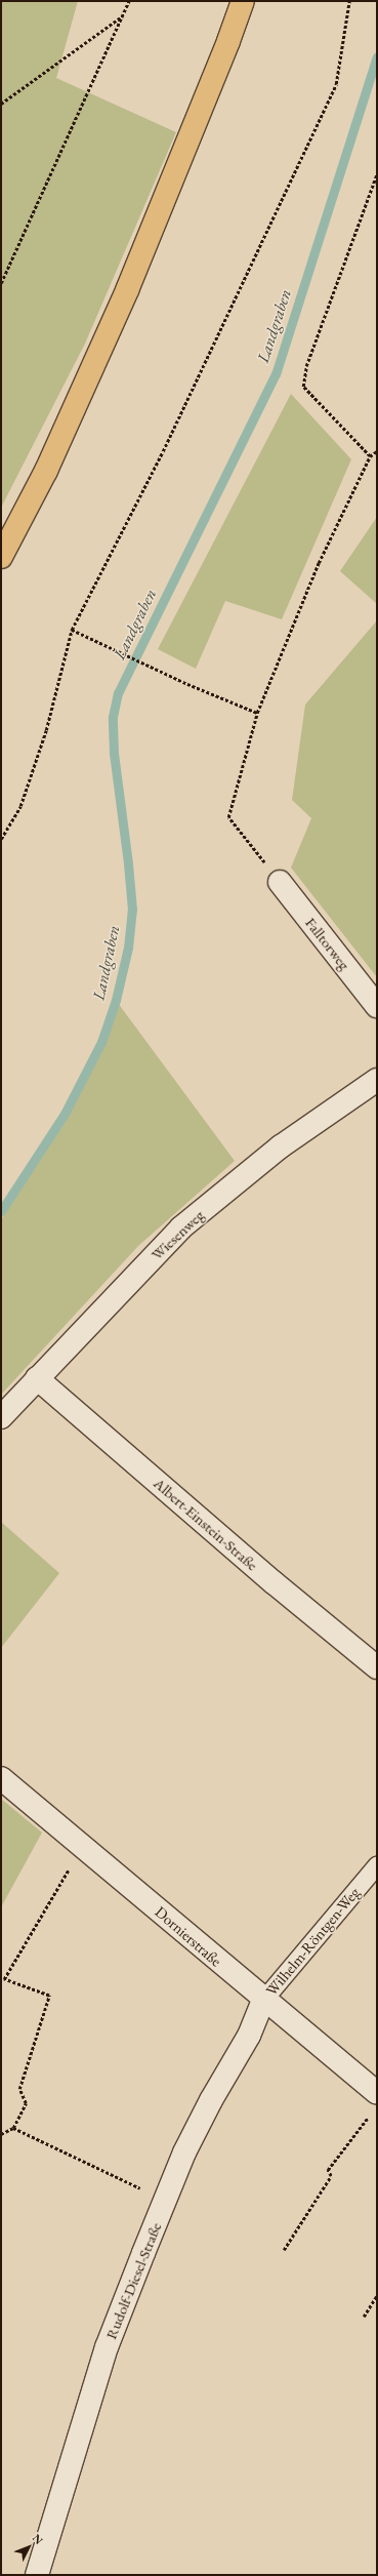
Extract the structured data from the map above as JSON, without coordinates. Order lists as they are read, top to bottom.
{
  "streets": {
    "street": [
      "Falltorweg",
      "Wiesenweg",
      "Albert-Einstein-Straße",
      "Dornierstraße",
      "Rudolf-Diesel-Straße"
    ],
    "lane": ["Wilhelm-Röntgen-Weg"]
  },
  "crossings": [
    ["Wiesenweg", "Albert-Einstein-Straße"],
    ["Dornierstraße", "Wilhelm-Röntgen-Weg"],
    ["Dornierstraße", "Rudolf-Diesel-Straße"],
    ["Wilhelm-Röntgen-Weg", "Rudolf-Diesel-Straße"]
  ],
  "water": ["Landgraben"],
  "north": "top right"
}
